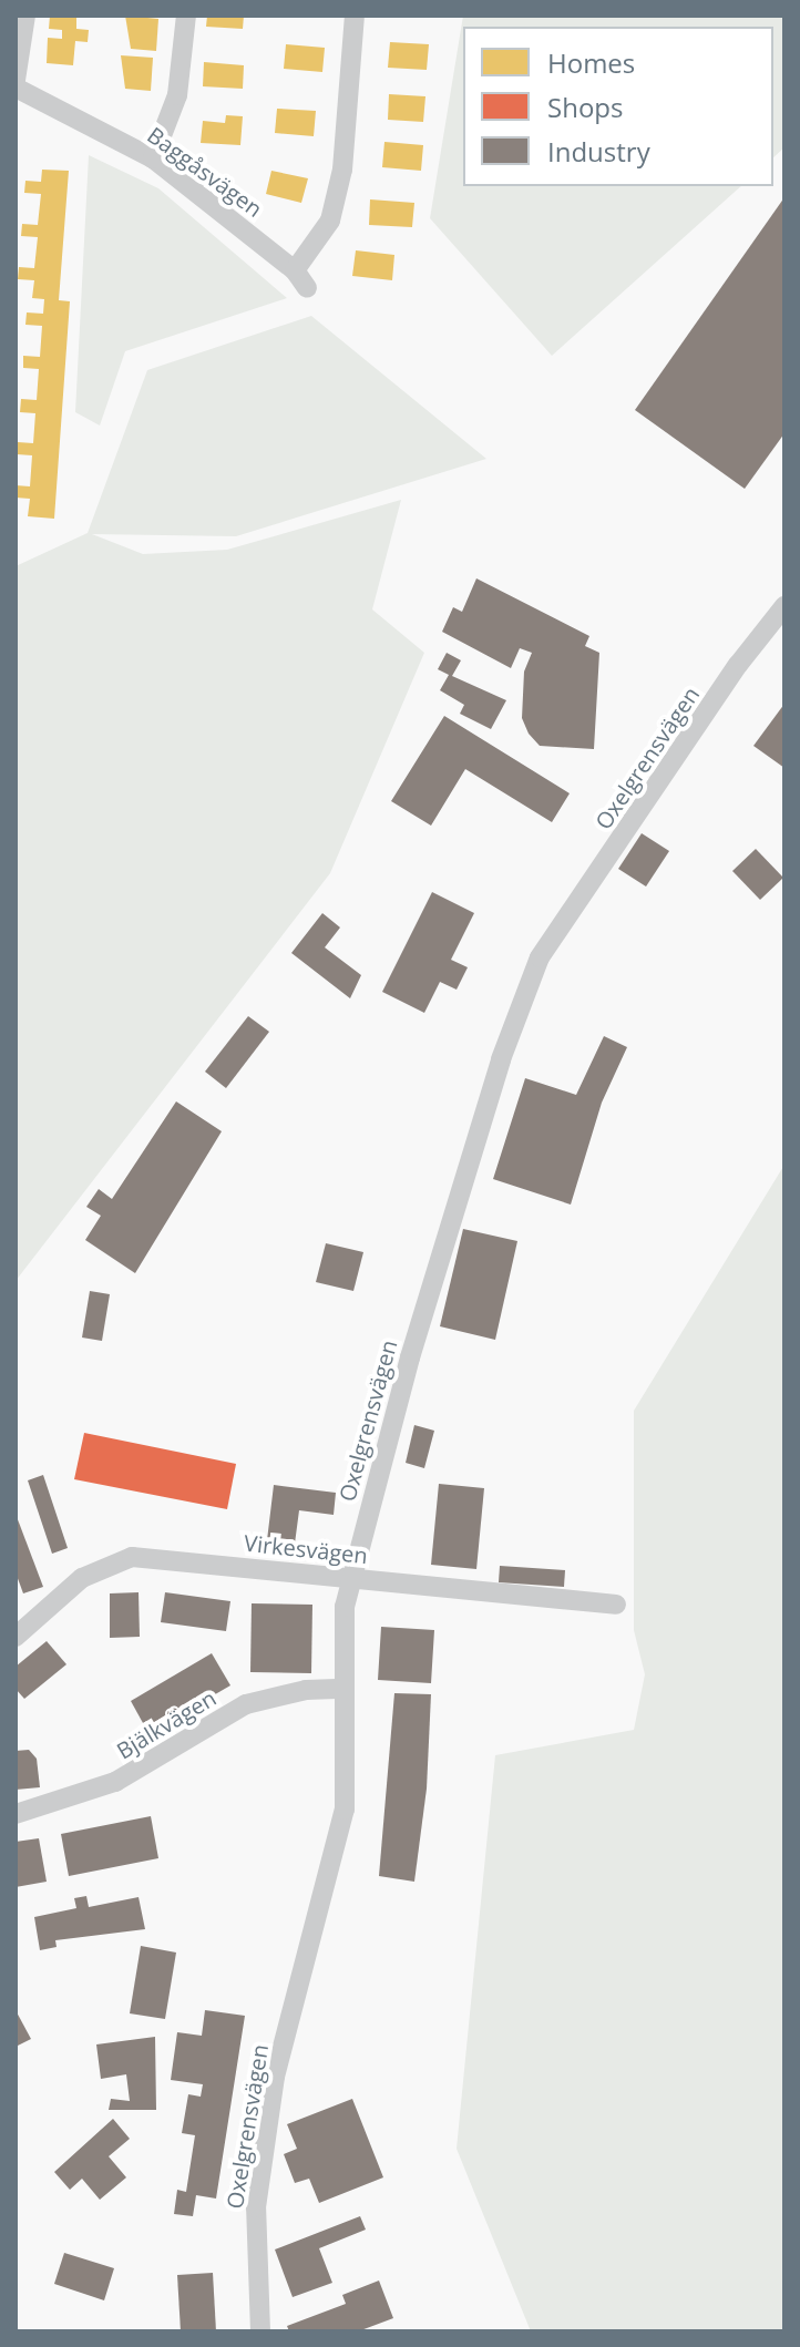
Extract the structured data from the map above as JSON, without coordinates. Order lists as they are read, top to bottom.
{
  "streets": {
    "street": [
      "Baggåsvägen",
      "Oxelgrensvägen",
      "Virkesvägen",
      "Bjälkvägen"
    ]
  },
  "crossings": [
    ["Oxelgrensvägen", "Virkesvägen"],
    ["Oxelgrensvägen", "Bjälkvägen"]
  ],
  "legend": ["Homes", "Shops", "Industry"]
}
